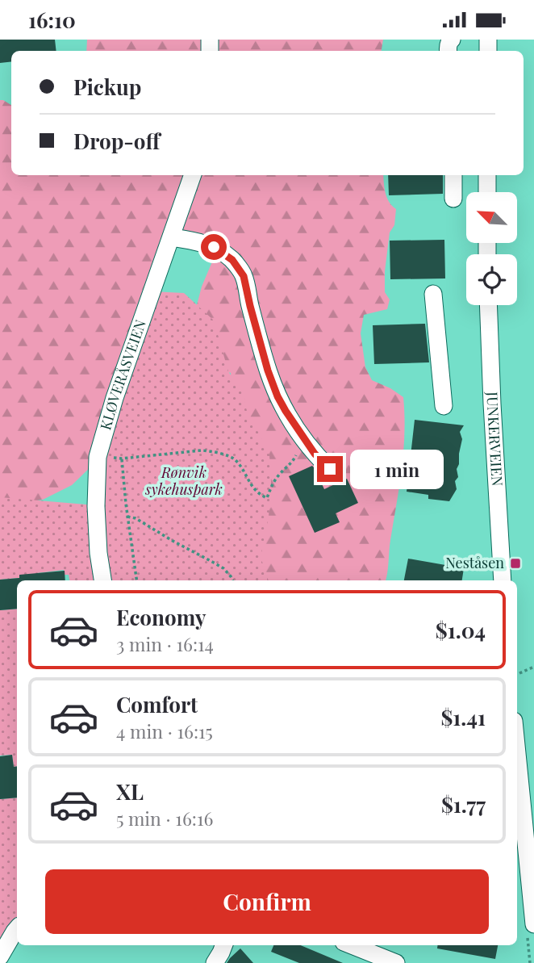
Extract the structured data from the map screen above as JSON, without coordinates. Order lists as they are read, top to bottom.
{
  "streets": {
    "street": ["KLØVERÅSVEIEN", "JUNKERVEIEN"]
  },
  "parks": ["Rønvik sykehuspark"],
  "places": {
    "transit": ["Neståsen"]
  },
  "north": "top left",
  "page": {
    "status": "16:10",
    "banner": ["Pickup", "Drop-off"],
    "bubble": "1 min",
    "list": [
      {
        "name": "Economy",
        "note": "3 min · 16:14",
        "value": "$1.04"
      },
      {
        "name": "Comfort",
        "note": "4 min · 16:15",
        "value": "$1.41"
      },
      {
        "name": "XL",
        "note": "5 min · 16:16",
        "value": "$1.77"
      }
    ],
    "buttons": "Confirm"
  }
}
